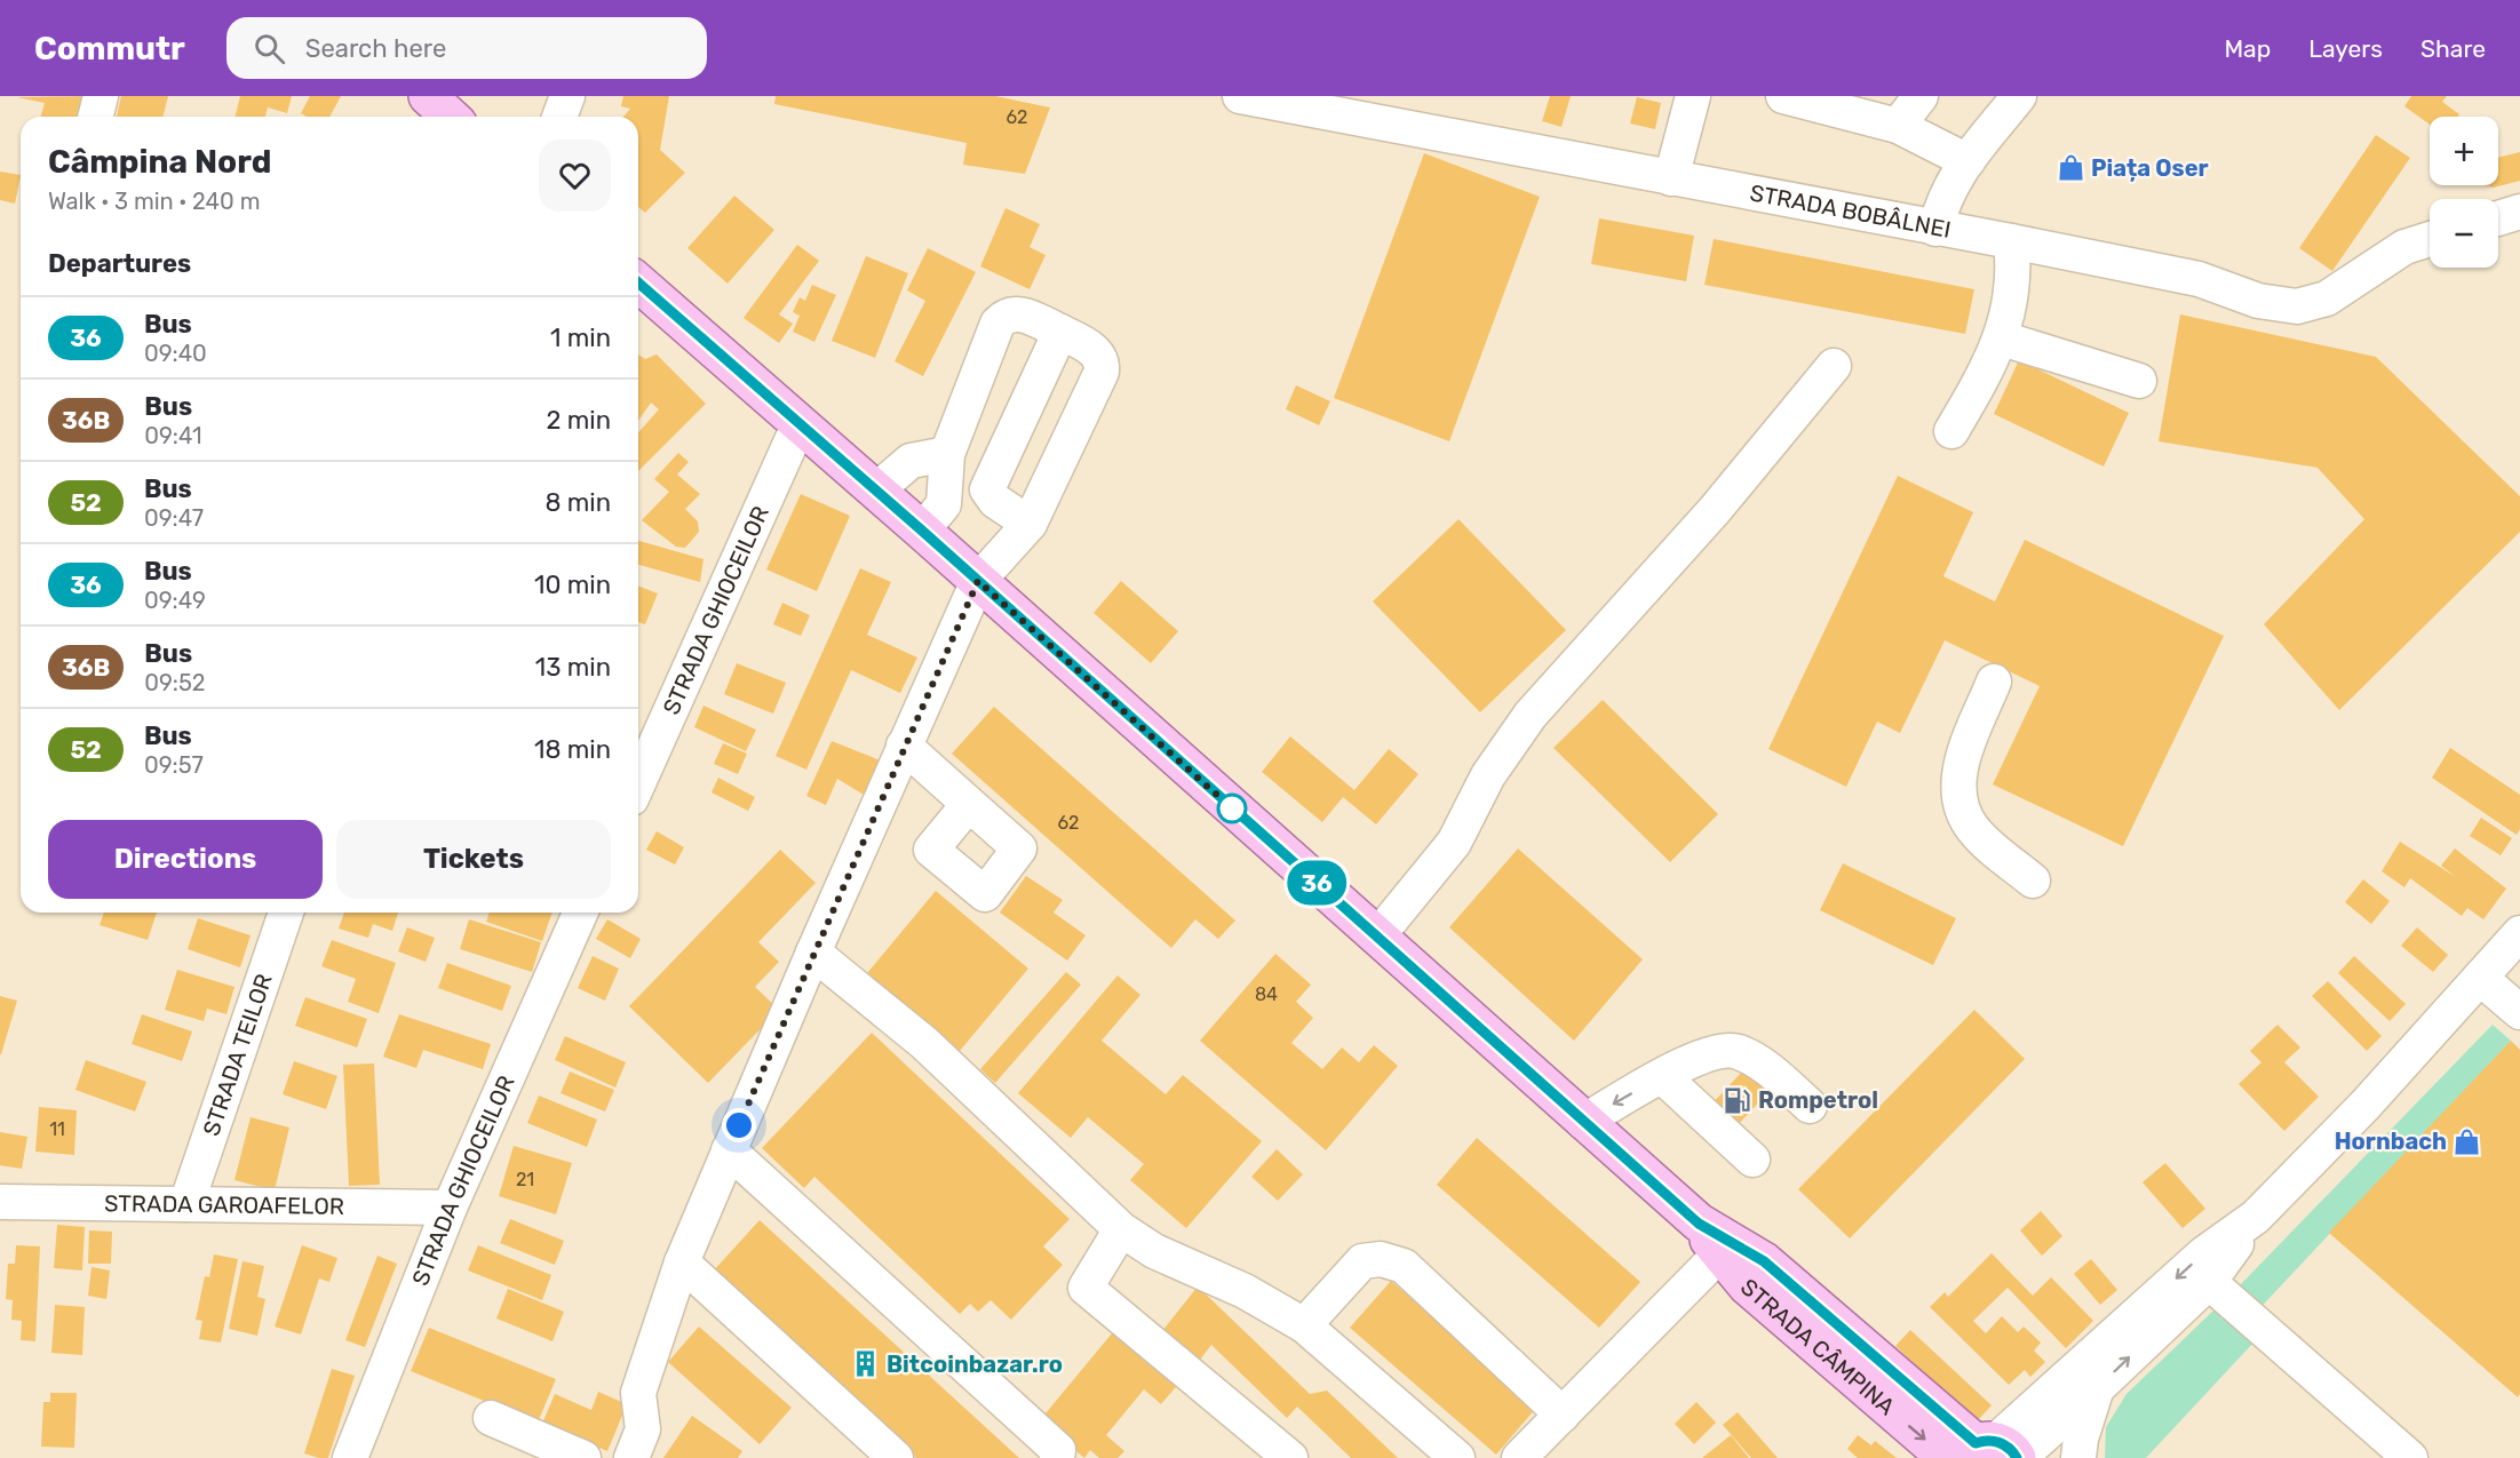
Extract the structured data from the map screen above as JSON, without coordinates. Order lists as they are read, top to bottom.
{
  "streets": {
    "main road": ["STRADA CÂMPINA"],
    "street": [
      "STRADA BOBÂLNEI",
      "STRADA GHIOCEILOR",
      "STRADA TEILOR",
      "STRADA GAROAFELOR"
    ]
  },
  "crossings": [
    ["STRADA GHIOCEILOR", "STRADA GAROAFELOR"],
    ["STRADA GHIOCEILOR", "STRADA CÂMPINA"],
    ["STRADA TEILOR", "STRADA GAROAFELOR"]
  ],
  "places": {
    "shop": ["Piața Oser", "Hornbach"],
    "fuel station": ["Rompetrol"],
    "building": ["Bitcoinbazar.ro"]
  },
  "lines": ["bus line 36"],
  "house_numbers": [
    "62",
    "62",
    "84",
    "11",
    "21"
  ],
  "page": {
    "header": "Commutr",
    "search": "Search here",
    "nav": ["Map", "Layers", "Share"],
    "on_map": "36",
    "map_buttons": ["+", "−"],
    "heading": [
      ["Câmpina Nord", "Walk · 3 min · 240 m"],
      "Departures"
    ],
    "list": [
      {
        "mark": "36",
        "name": "Bus",
        "note": "09:40",
        "value": "1 min"
      },
      {
        "mark": "36B",
        "name": "Bus",
        "note": "09:41",
        "value": "2 min"
      },
      {
        "mark": "52",
        "name": "Bus",
        "note": "09:47",
        "value": "8 min"
      },
      {
        "mark": "36",
        "name": "Bus",
        "note": "09:49",
        "value": "10 min"
      },
      {
        "mark": "36B",
        "name": "Bus",
        "note": "09:52",
        "value": "13 min"
      },
      {
        "mark": "52",
        "name": "Bus",
        "note": "09:57",
        "value": "18 min"
      }
    ],
    "buttons": ["Directions", "Tickets"]
  }
}
